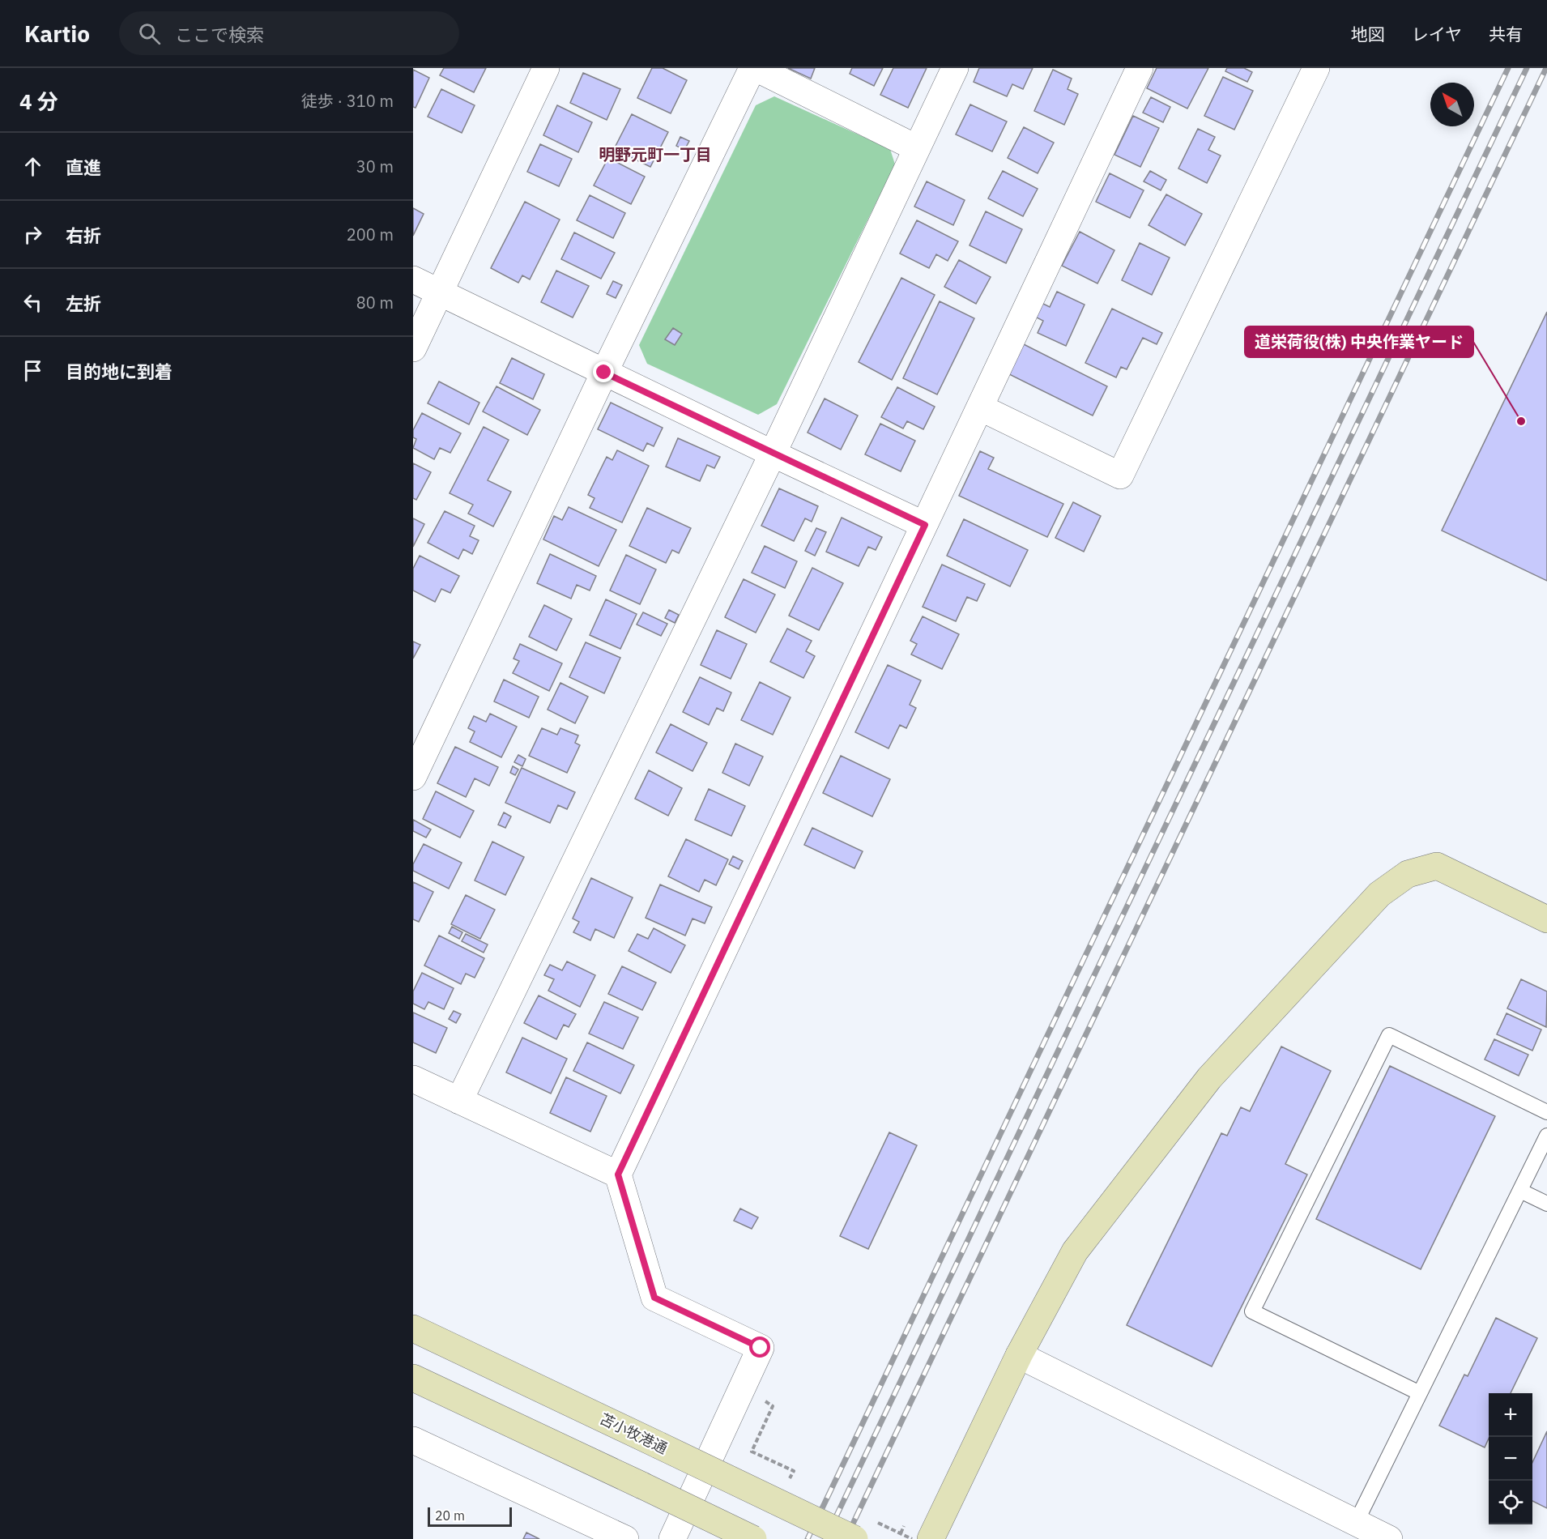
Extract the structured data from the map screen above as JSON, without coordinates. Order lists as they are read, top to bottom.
{
  "streets": {
    "street": ["苫小牧港通"]
  },
  "districts": ["明野元町一丁目"],
  "places": ["道栄荷役(株) 中央作業ヤード"],
  "scale_bar": "20 m",
  "north": "top left",
  "page": {
    "header": "Kartio",
    "search": "ここで検索",
    "nav": ["地図", "レイヤ", "共有"],
    "heading": ["4 分", "徒歩 · 310 m"],
    "list": [
      ["直進", "30 m"],
      ["右折", "200 m"],
      ["左折", "80 m"],
      "目的地に到着"
    ],
    "map_buttons": ["+", "−"],
    "scale": "20 m"
  }
}
